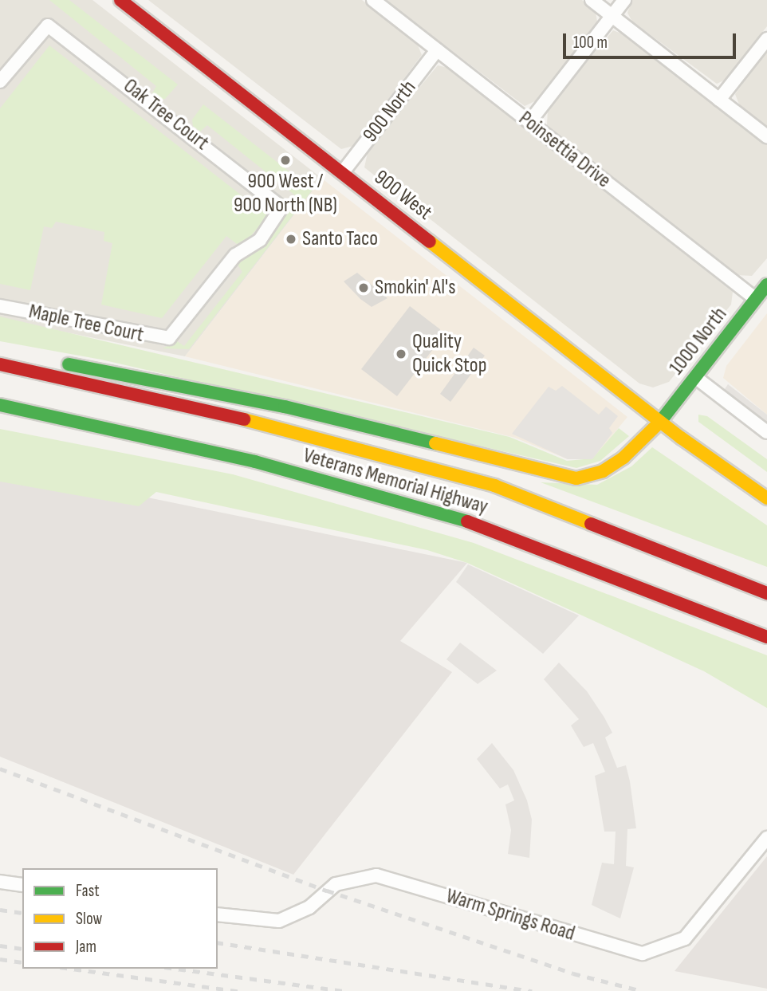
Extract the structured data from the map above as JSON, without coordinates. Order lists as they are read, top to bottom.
{
  "streets": {
    "main road": ["900 West", "1000 North", "Veterans Memorial Highway"],
    "street": [
      "900 North",
      "Oak Tree Court",
      "Poinsettia Drive",
      "Maple Tree Court",
      "Warm Springs Road"
    ]
  },
  "crossings": [
    ["900 North", "Poinsettia Drive"],
    ["900 North", "900 West"],
    ["Oak Tree Court", "Maple Tree Court"],
    ["Poinsettia Drive", "1000 North"],
    ["900 West", "1000 North"]
  ],
  "places": [
    "900 West / 900 North (NB)",
    "Santo Taco",
    "Smokin' Al's",
    "Quality Quick Stop"
  ],
  "legend": ["Fast", "Slow", "Jam"],
  "scale_bar": "100 m"
}
